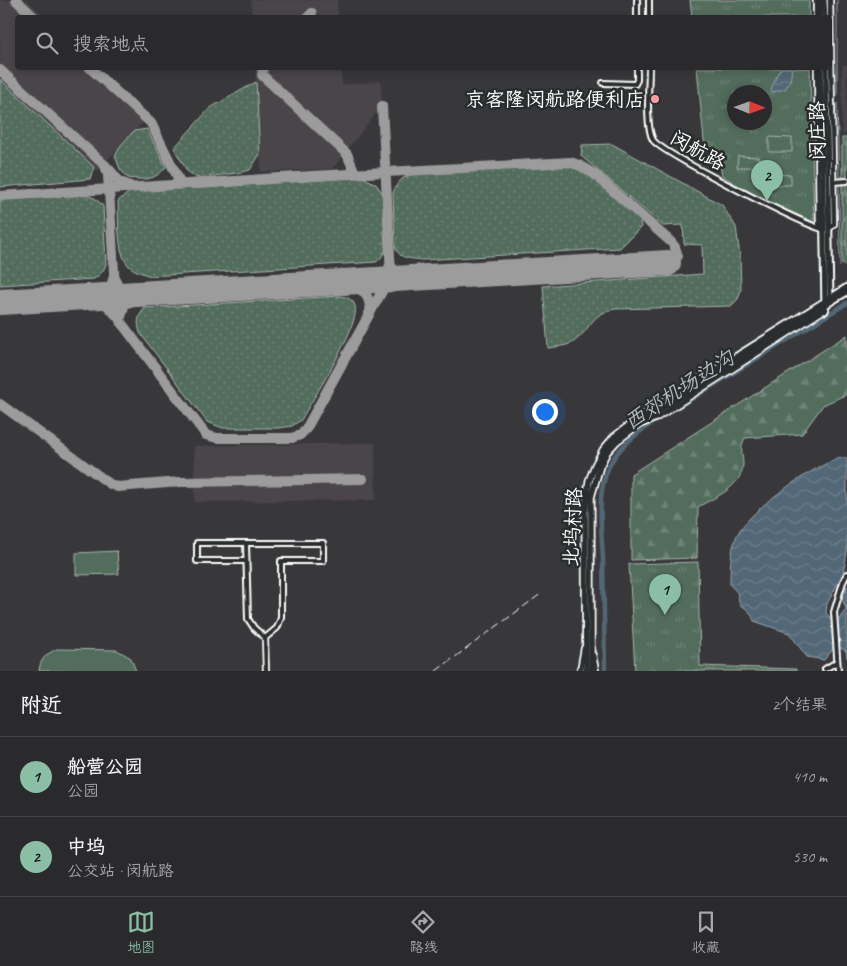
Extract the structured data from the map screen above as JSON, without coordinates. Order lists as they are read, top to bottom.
{
  "streets": {
    "main road": ["闵庄路", "北坞村路"],
    "street": ["闵航路"]
  },
  "crossings": [
    ["闵庄路", "闵航路"],
    ["闵庄路", "北坞村路"]
  ],
  "water": ["西郊机场边沟"],
  "places": ["京客隆闵航路便利店"],
  "north": "right",
  "page": {
    "search": "搜索地点",
    "pins": ["2", "1"],
    "heading": ["附近", "2个结果"],
    "list": [
      {
        "mark": "1",
        "name": "船营公园",
        "note": "公园",
        "value": "410 m"
      },
      {
        "mark": "2",
        "name": "中坞",
        "note": "公交站 · 闵航路",
        "value": "530 m"
      }
    ],
    "nav": ["地图", "路线", "收藏"]
  }
}
